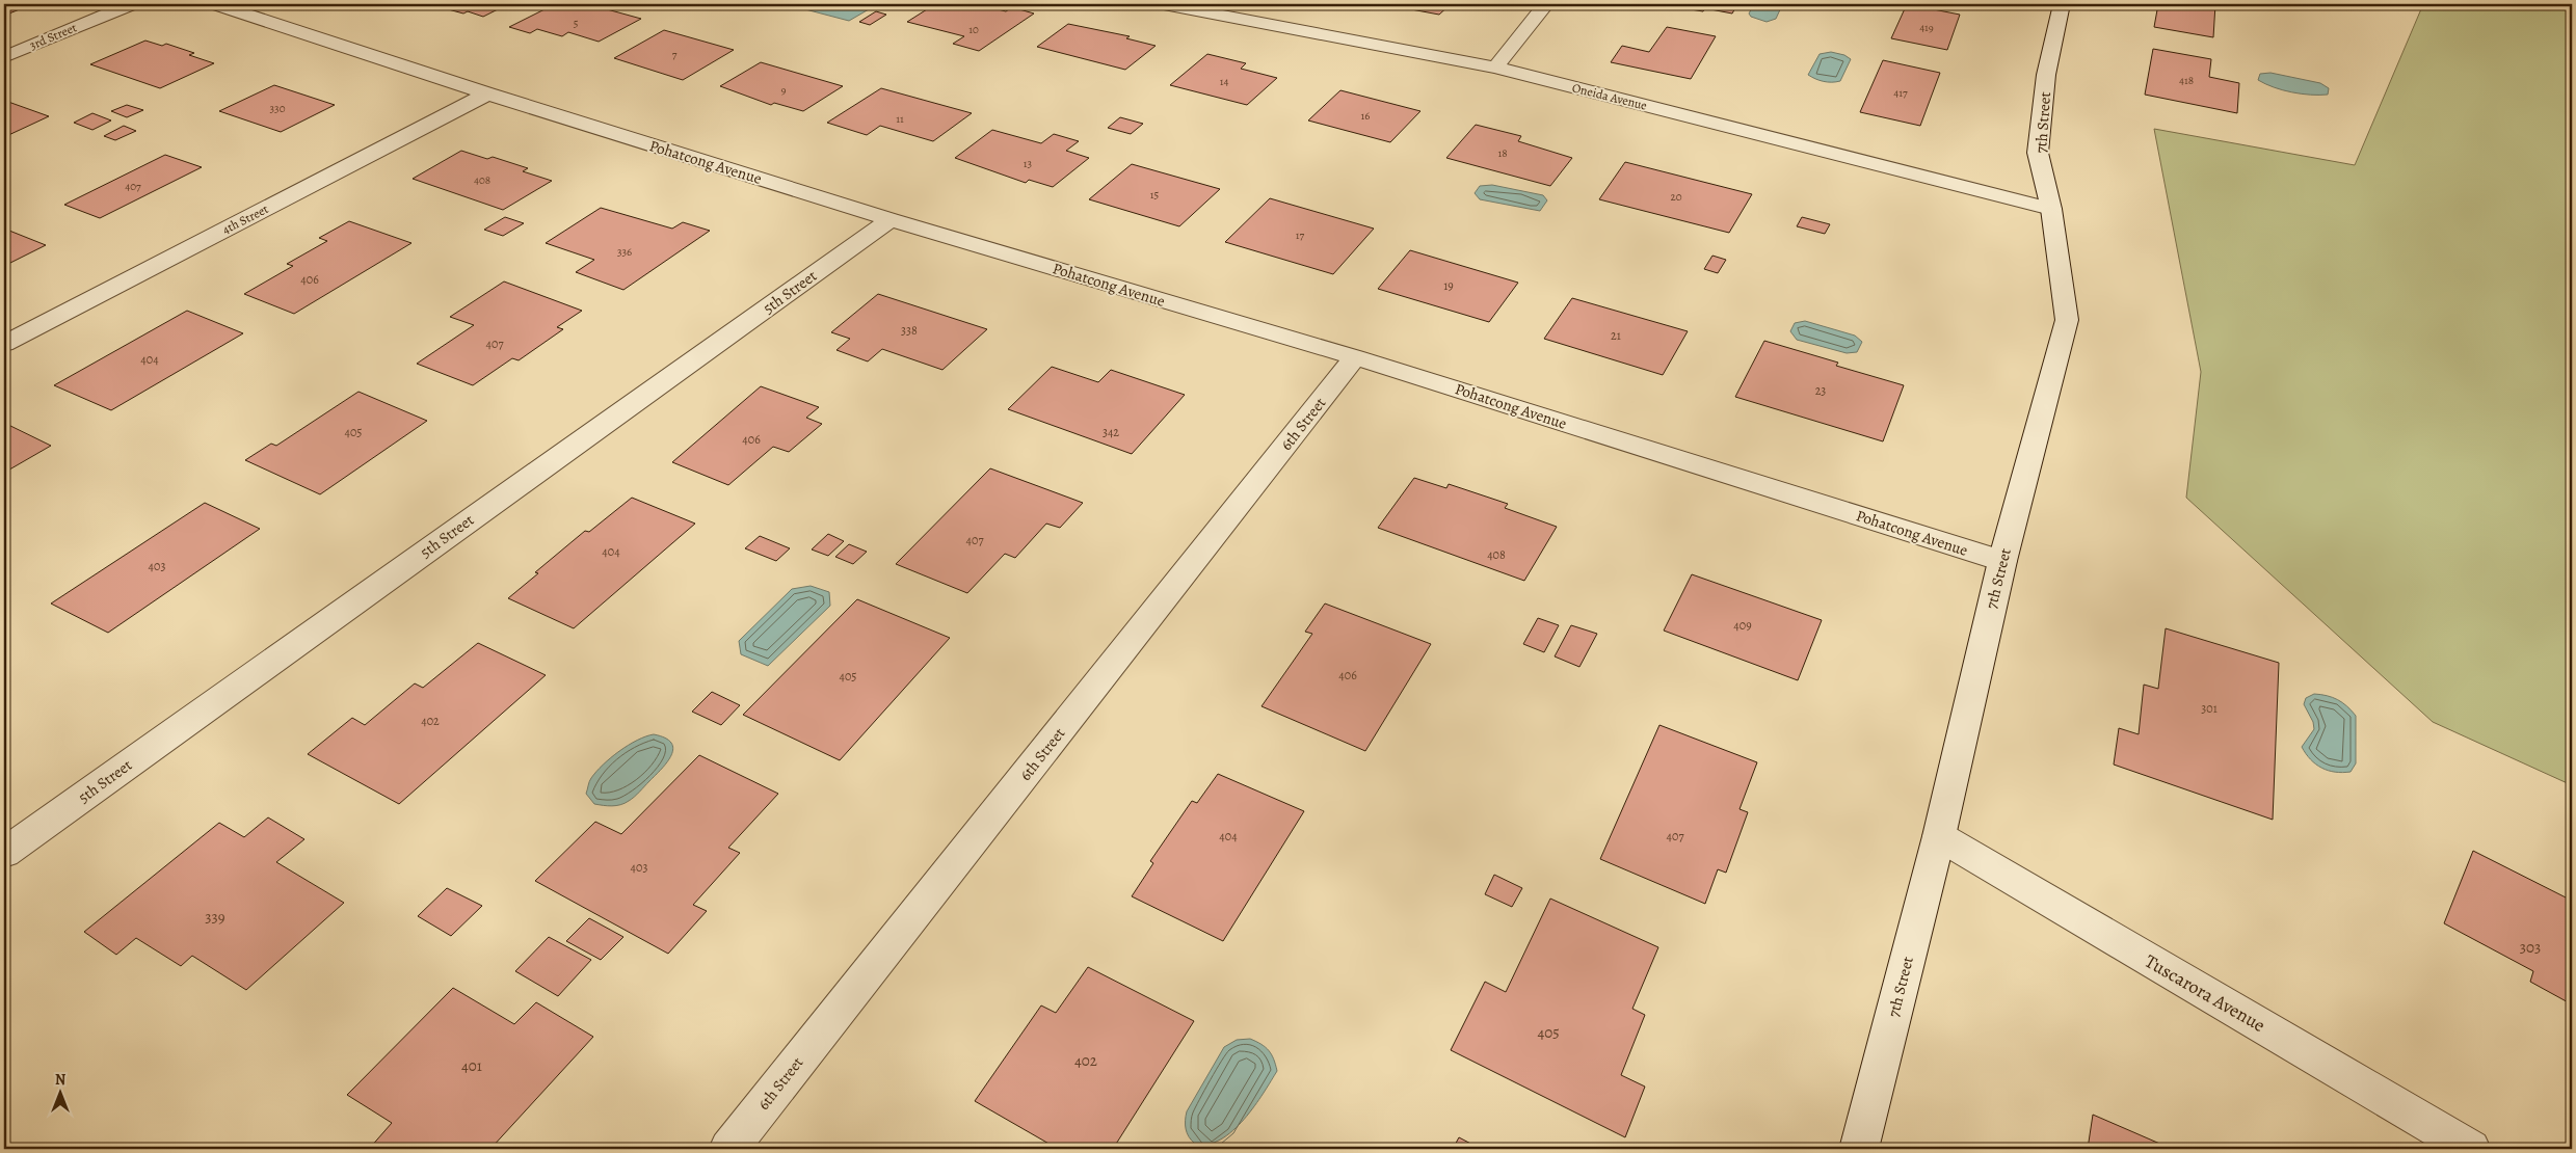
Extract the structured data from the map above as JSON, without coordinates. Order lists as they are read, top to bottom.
{
  "streets": {
    "street": [
      "3rd Street",
      "Oneida Avenue",
      "7th Street",
      "Pohatcong Avenue",
      "4th Street",
      "5th Street",
      "6th Street",
      "Tuscarora Avenue"
    ]
  },
  "crossings": [
    ["Oneida Avenue", "7th Street"],
    ["7th Street", "Pohatcong Avenue"],
    ["7th Street", "Tuscarora Avenue"],
    ["Pohatcong Avenue", "4th Street"],
    ["Pohatcong Avenue", "5th Street"],
    ["Pohatcong Avenue", "6th Street"]
  ],
  "house_numbers": [
    "5",
    "419",
    "10",
    "7",
    "418",
    "14",
    "9",
    "417",
    "330",
    "16",
    "11",
    "18",
    "13",
    "408",
    "407",
    "15",
    "20",
    "17",
    "336",
    "406",
    "19",
    "338",
    "21",
    "407",
    "404",
    "23",
    "405",
    "342",
    "406",
    "407",
    "404",
    "408",
    "403",
    "409",
    "406",
    "405",
    "301",
    "402",
    "404",
    "407",
    "403",
    "339",
    "303",
    "405",
    "402",
    "401"
  ],
  "north": "top"
}
